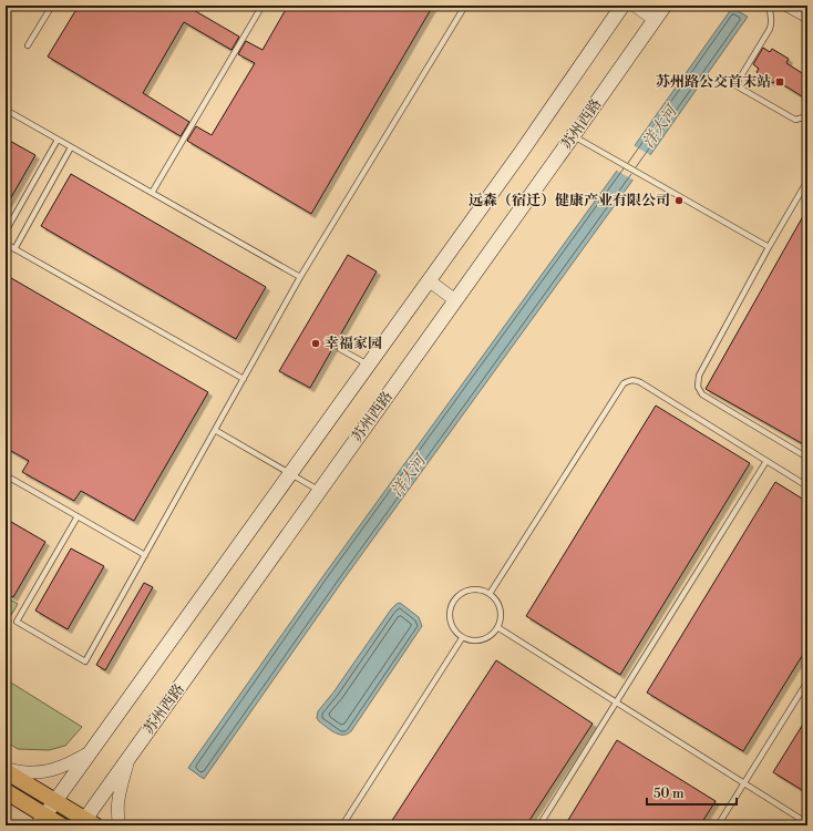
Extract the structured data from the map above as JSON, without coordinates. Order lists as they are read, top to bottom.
{
  "streets": {
    "main road": ["苏州西路"]
  },
  "water": ["洋大河"],
  "places": {
    "transit": ["苏州路公交首末站"],
    "other": ["远森（宿迁）健康产业有限公司", "幸福家园"]
  },
  "scale_bar": "50 m"
}
